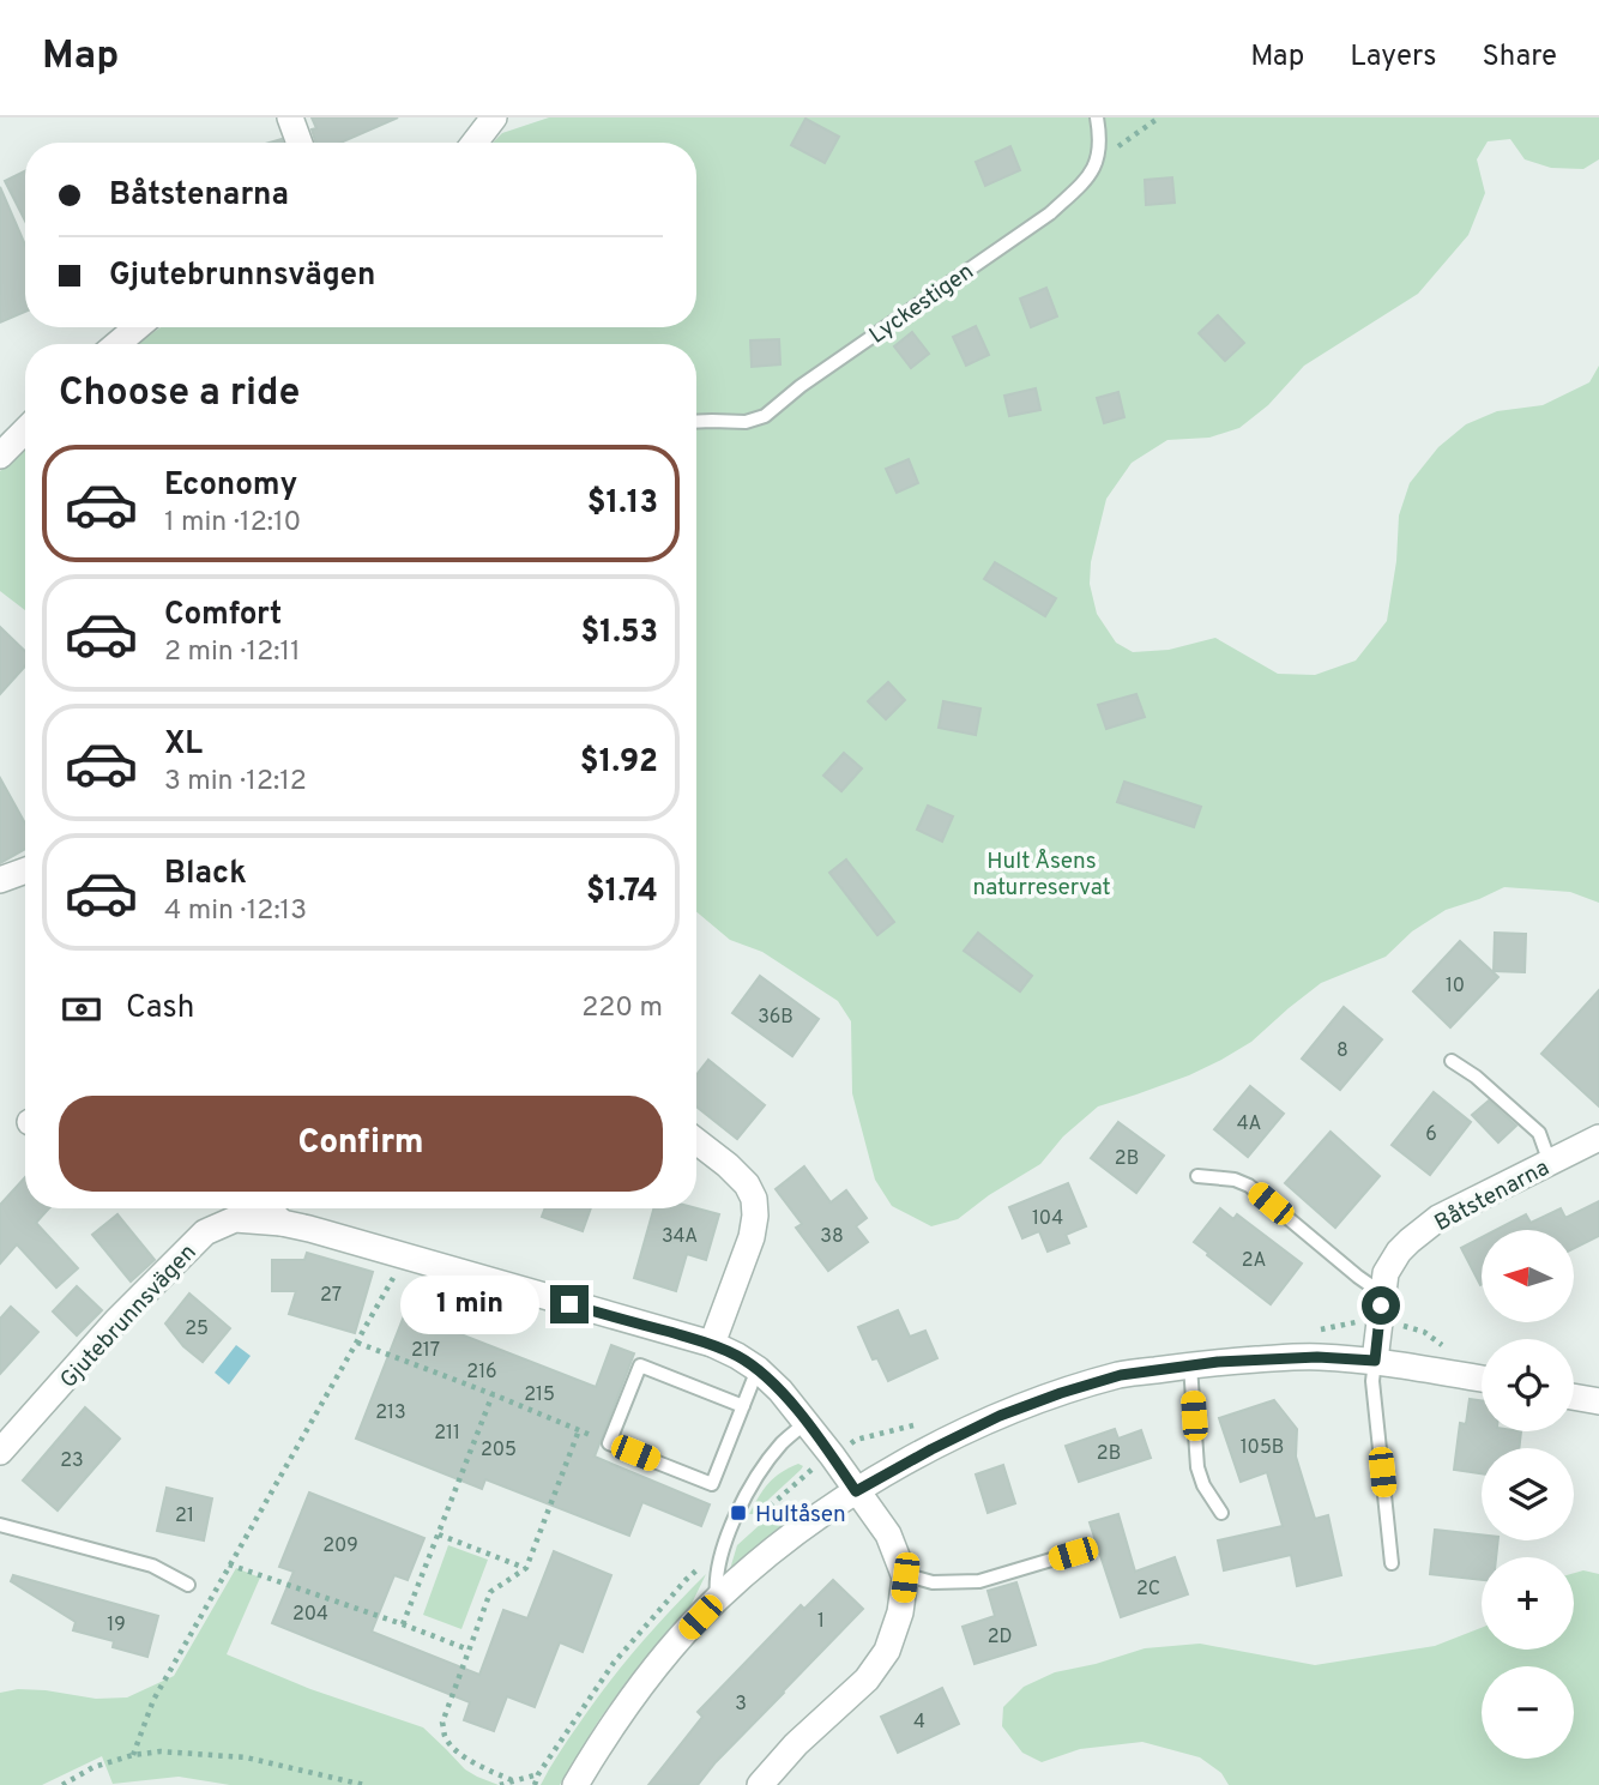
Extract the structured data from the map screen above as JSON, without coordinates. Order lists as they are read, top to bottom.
{
  "streets": {
    "street": ["Båtstenarna", "Gjutebrunnsvägen"],
    "lane": ["Lyckestigen"]
  },
  "parks": ["Hult Åsens naturreservat"],
  "places": {
    "transit": ["Hultåsen"]
  },
  "house_numbers": [
    "10",
    "36B",
    "8",
    "4A",
    "6",
    "2B",
    "104",
    "34A",
    "38",
    "2A",
    "27",
    "25",
    "217",
    "216",
    "215",
    "213",
    "211",
    "105B",
    "205",
    "2B",
    "23",
    "21",
    "209",
    "2C",
    "204",
    "1",
    "19",
    "2D",
    "3",
    "4"
  ],
  "north": "left",
  "page": {
    "header": "Map",
    "nav": ["Map", "Layers", "Share"],
    "banner": ["Båtstenarna", "Gjutebrunnsvägen"],
    "heading": "Choose a ride",
    "list": [
      {
        "name": "Economy",
        "note": "1 min · 12:10",
        "value": "$1.13"
      },
      {
        "name": "Comfort",
        "note": "2 min · 12:11",
        "value": "$1.53"
      },
      {
        "name": "XL",
        "note": "3 min · 12:12",
        "value": "$1.92"
      },
      {
        "name": "Black",
        "note": "4 min · 12:13",
        "value": "$1.74"
      }
    ],
    "pay": ["Cash", "220 m"],
    "buttons": "Confirm",
    "map_buttons": ["+", "−"],
    "bubble": "1 min"
  }
}
